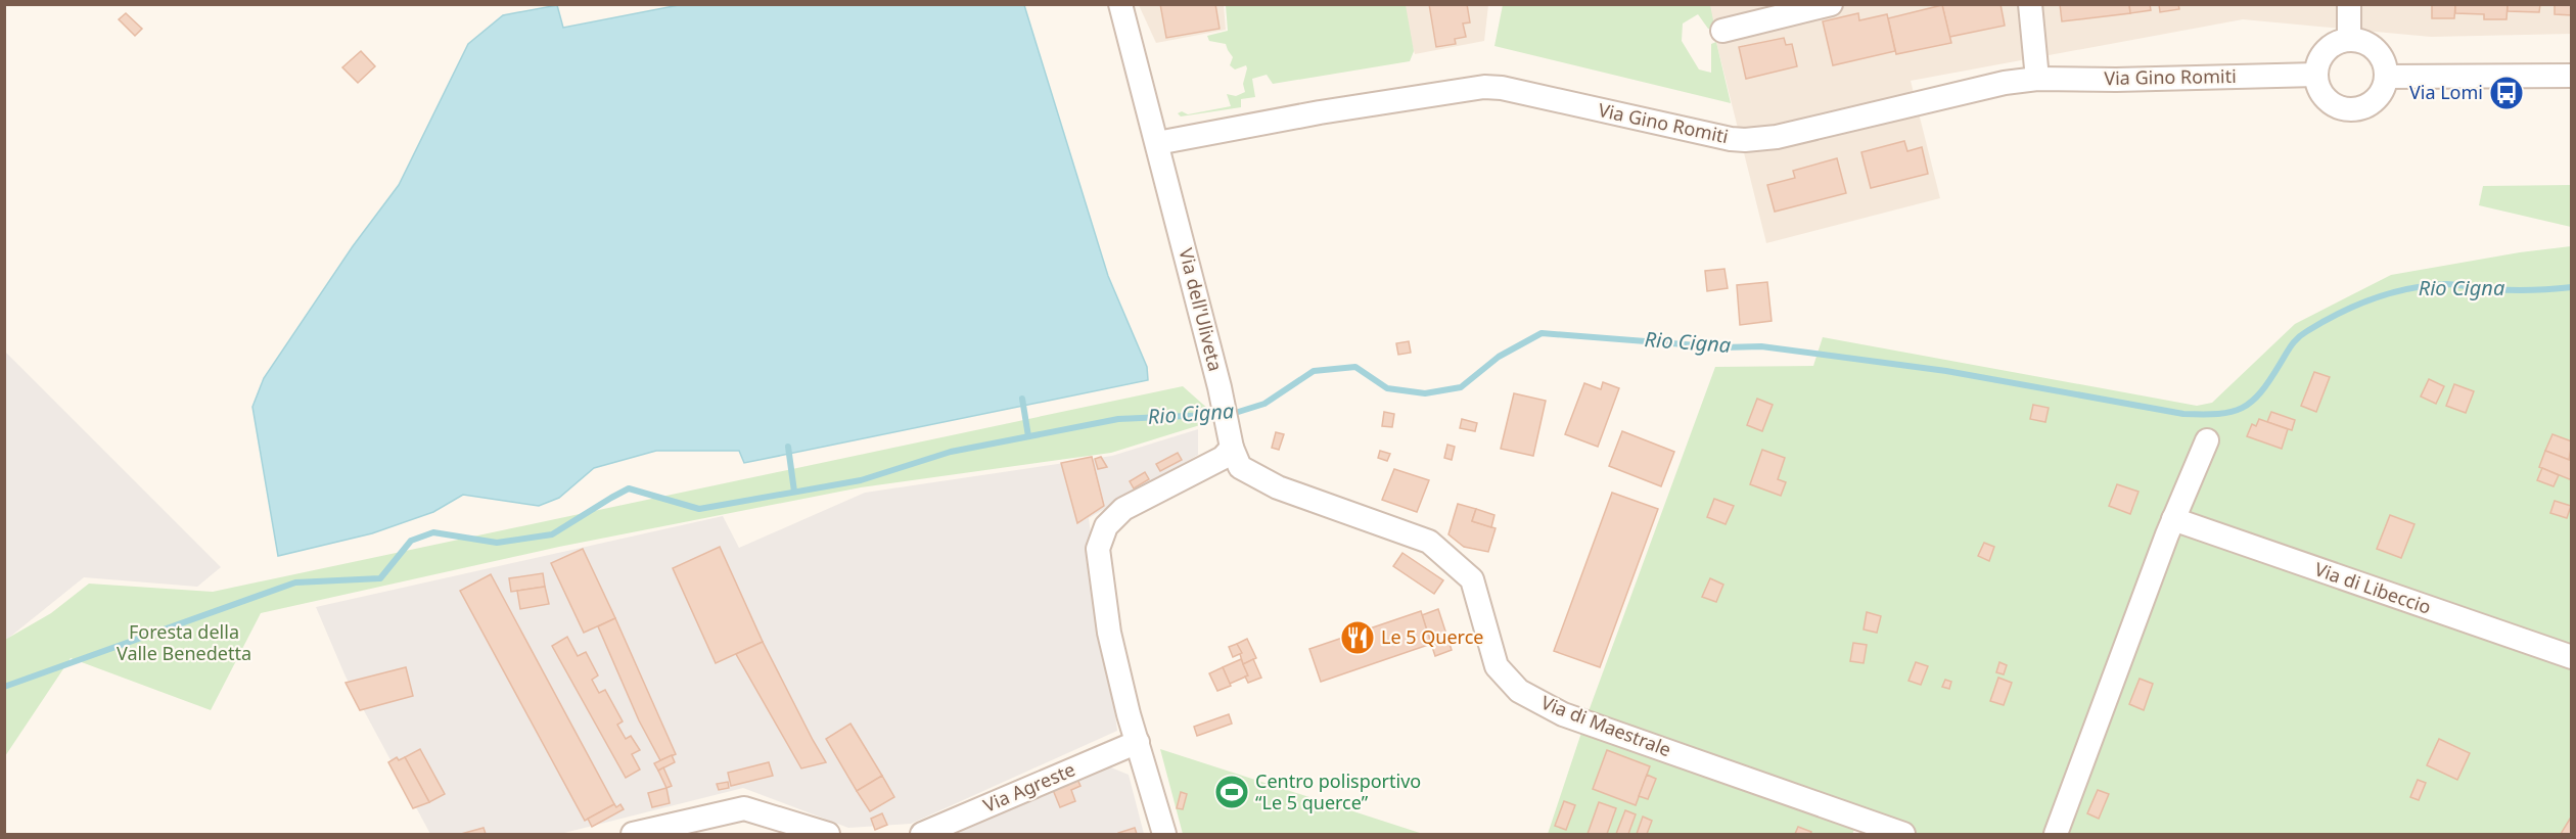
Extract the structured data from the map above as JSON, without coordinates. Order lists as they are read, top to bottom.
{
  "streets": {
    "street": [
      "Via Gino Romiti",
      "Via dell'Uliveta",
      "Via di Libeccio",
      "Via di Maestrale",
      "Via Agreste"
    ]
  },
  "crossings": [
    ["Via Gino Romiti", "Via dell'Uliveta"],
    ["Via dell'Uliveta", "Via di Maestrale"]
  ],
  "water": ["Rio Cigna"],
  "parks": ["Foresta della Valle Benedetta"],
  "places": {
    "bus stop": ["Via Lomi"],
    "restaurant": ["Le 5 Querce"],
    "sports": ["Centro polisportivo “Le 5 querce”"]
  }
}
